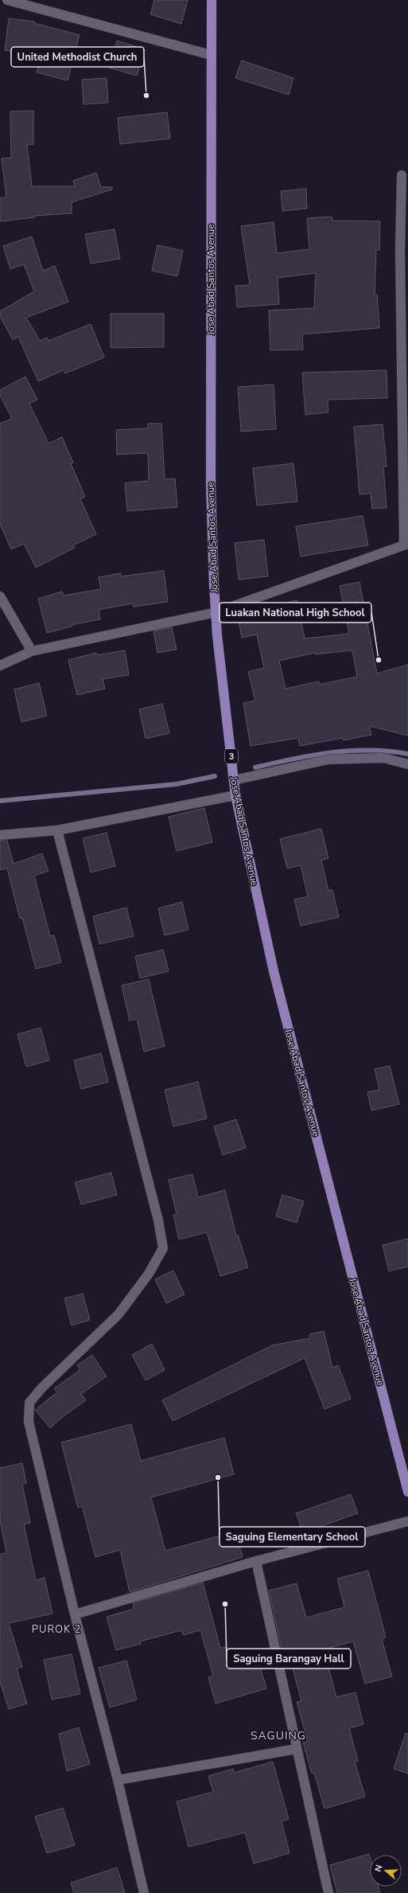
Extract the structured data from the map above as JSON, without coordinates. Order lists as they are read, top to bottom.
{
  "streets": {
    "highway": ["Jose Abad Santos Avenue", "3"]
  },
  "districts": ["PUROK 2", "SAGUING"],
  "places": [
    "United Methodist Church",
    "Luakan National High School",
    "Saguing Elementary School",
    "Saguing Barangay Hall"
  ],
  "north": "left"
}
